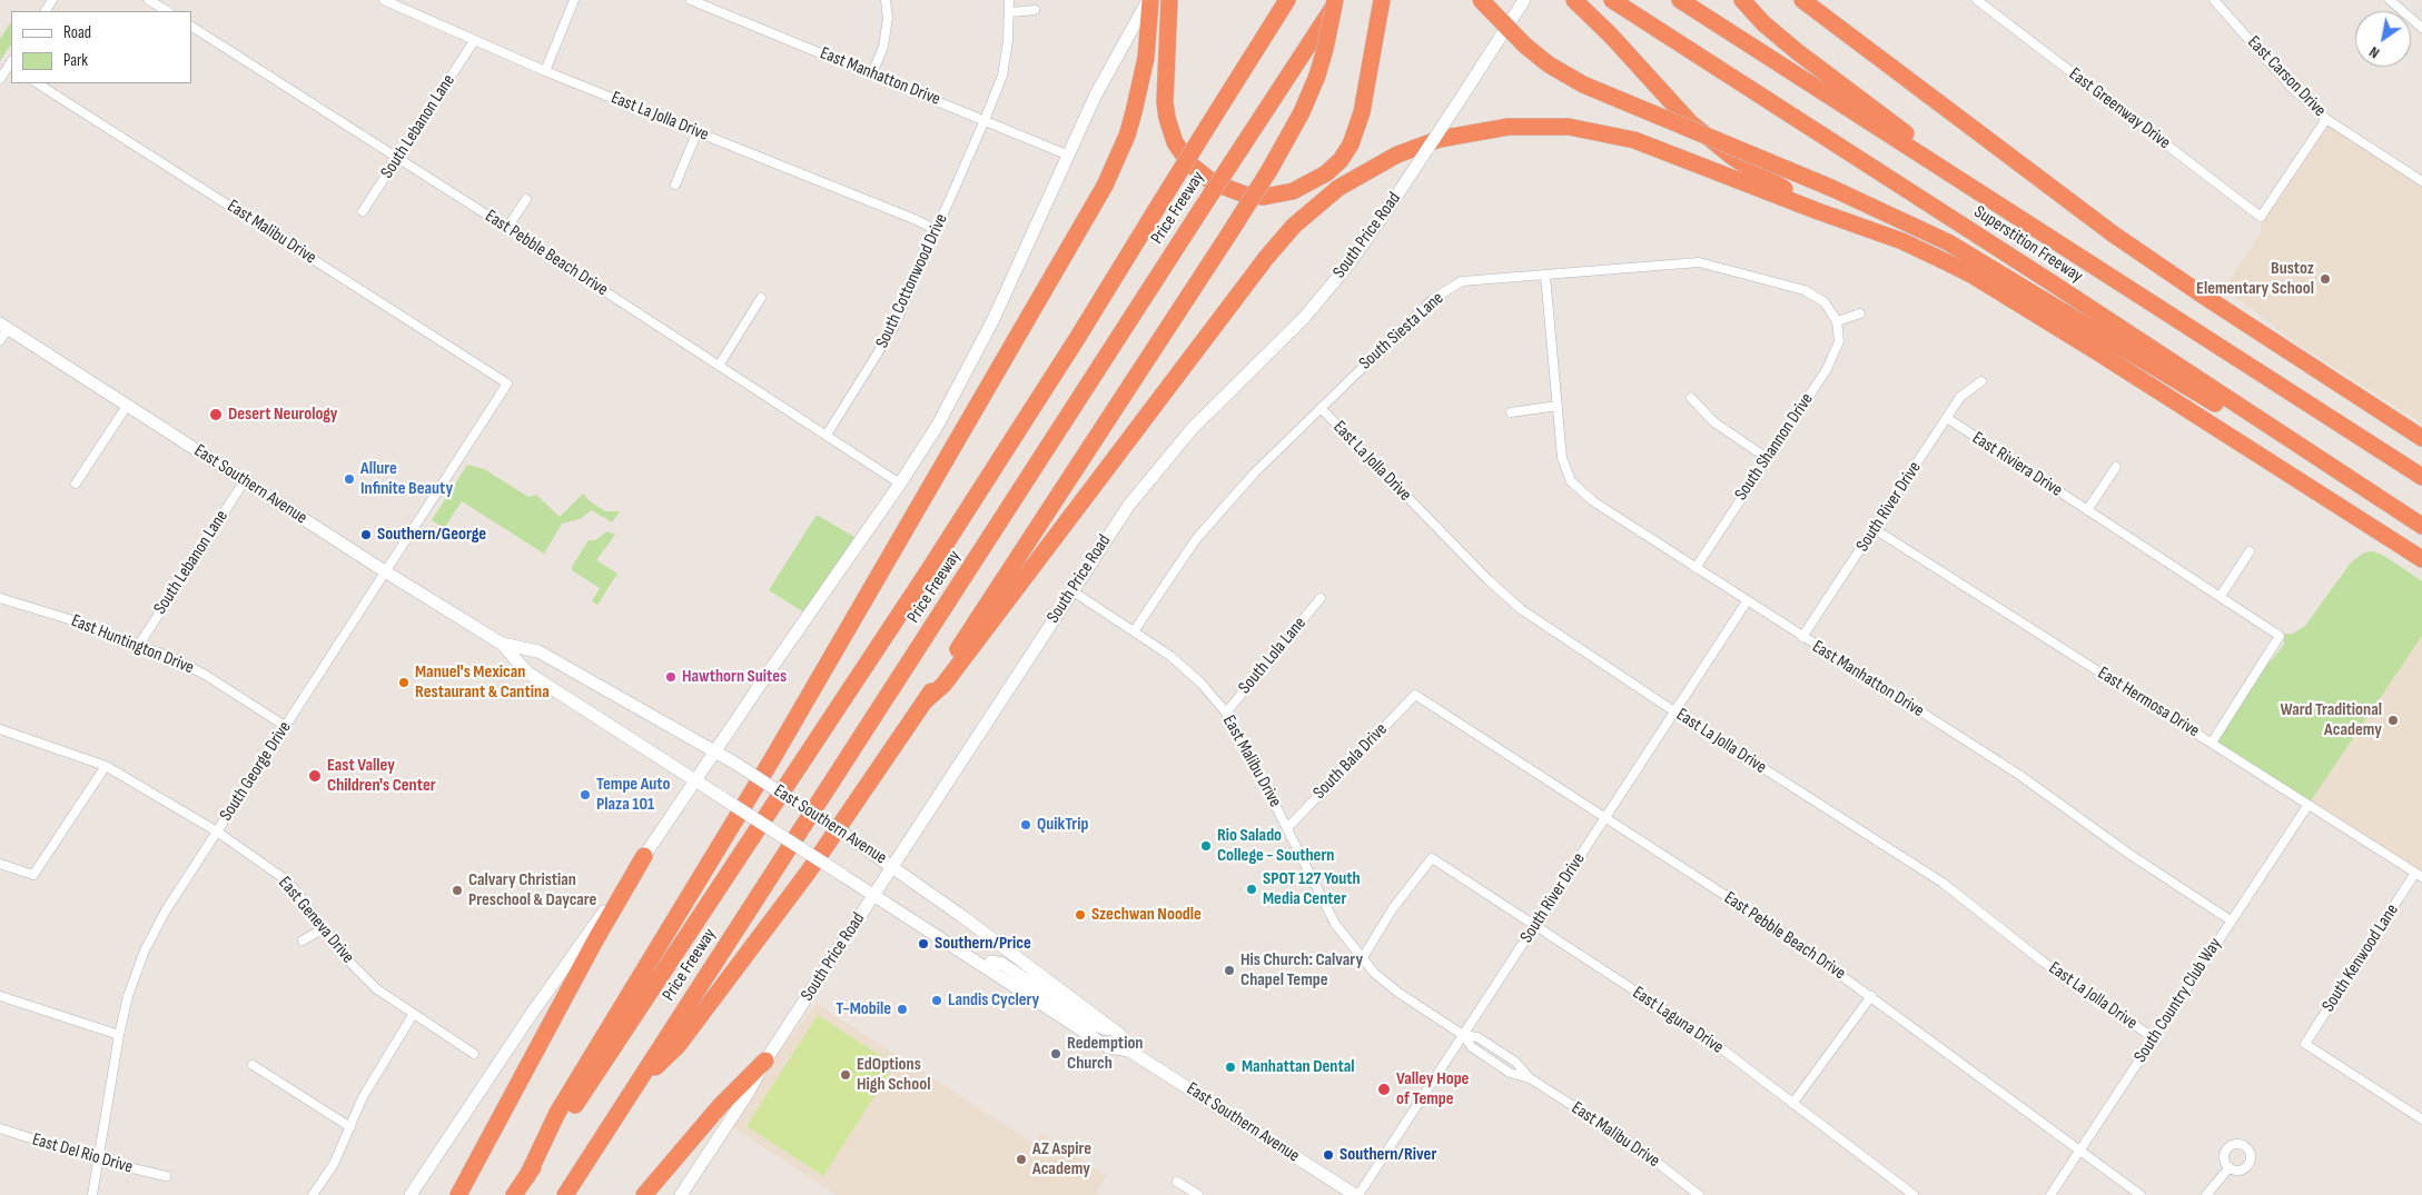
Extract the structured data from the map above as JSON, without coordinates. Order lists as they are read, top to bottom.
{
  "streets": {
    "highway": ["Price Freeway", "Superstition Freeway"],
    "main road": ["South Price Road", "East Southern Avenue"],
    "street": [
      "East Manhatton Drive",
      "East Carson Drive",
      "East Greenway Drive",
      "East La Jolla Drive",
      "South Lebanon Lane",
      "East Malibu Drive",
      "East Pebble Beach Drive",
      "South Cottonwood Drive",
      "South Siesta Lane",
      "South Shannon Drive",
      "East Riviera Drive",
      "South River Drive",
      "East Huntington Drive",
      "South Lola Lane",
      "East Hermosa Drive",
      "South Bala Drive",
      "South George Drive",
      "East Geneva Drive",
      "South Kenwood Lane",
      "South Country Club Way",
      "East Laguna Drive",
      "East Del Rio Drive"
    ]
  },
  "crossings": [
    ["East Manhatton Drive", "South Cottonwood Drive"],
    ["East Manhatton Drive", "South Siesta Lane"],
    ["East Manhatton Drive", "South Shannon Drive"],
    ["East Manhatton Drive", "South River Drive"],
    ["East Manhatton Drive", "South Country Club Way"],
    ["East Carson Drive", "East Greenway Drive"],
    ["East La Jolla Drive", "South Lebanon Lane"],
    ["East La Jolla Drive", "South Cottonwood Drive"],
    ["East La Jolla Drive", "South Siesta Lane"],
    ["East La Jolla Drive", "South River Drive"],
    ["East La Jolla Drive", "South Country Club Way"],
    ["South Lebanon Lane", "East Pebble Beach Drive"],
    ["South Lebanon Lane", "East Southern Avenue"],
    ["South Lebanon Lane", "East Huntington Drive"],
    ["East Malibu Drive", "South Price Road"],
    ["East Malibu Drive", "South Siesta Lane"],
    ["East Malibu Drive", "South River Drive"],
    ["East Malibu Drive", "South Lola Lane"],
    ["East Malibu Drive", "South Bala Drive"],
    ["East Malibu Drive", "South George Drive"],
    ["East Malibu Drive", "East Laguna Drive"],
    ["South Price Road", "East Southern Avenue"],
    ["East Pebble Beach Drive", "South Cottonwood Drive"],
    ["East Pebble Beach Drive", "South River Drive"],
    ["East Pebble Beach Drive", "South Bala Drive"],
    ["East Pebble Beach Drive", "South Country Club Way"],
    ["South Siesta Lane", "South Shannon Drive"],
    ["East Riviera Drive", "South River Drive"],
    ["East Riviera Drive", "East Hermosa Drive"],
    ["East Southern Avenue", "South George Drive"],
    ["South River Drive", "East Hermosa Drive"],
    ["South River Drive", "East Laguna Drive"],
    ["East Huntington Drive", "South George Drive"],
    ["East Hermosa Drive", "South Kenwood Lane"],
    ["East Hermosa Drive", "South Country Club Way"],
    ["South George Drive", "East Geneva Drive"],
    ["South George Drive", "East Del Rio Drive"]
  ],
  "places": [
    "Bustoz Elementary School",
    "Desert Neurology",
    "Allure Infinite Beauty",
    "Southern/George",
    "Hawthorn Suites",
    "Manuel's Mexican Restaurant & Cantina",
    "Ward Traditional Academy",
    "East Valley Children's Center",
    "Tempe Auto Plaza 101",
    "QuikTrip",
    "Rio Salado College - Southern",
    "SPOT 127 Youth Media Center",
    "Calvary Christian Preschool & Daycare",
    "Szechwan Noodle",
    "Southern/Price",
    "His Church: Calvary Chapel Tempe",
    "Landis Cyclery",
    "T-Mobile",
    "Redemption Church",
    "Manhattan Dental",
    "EdOptions High School",
    "Valley Hope of Tempe",
    "Southern/River",
    "AZ Aspire Academy"
  ],
  "legend": ["Road", "Park"],
  "north": "bottom left"
}
